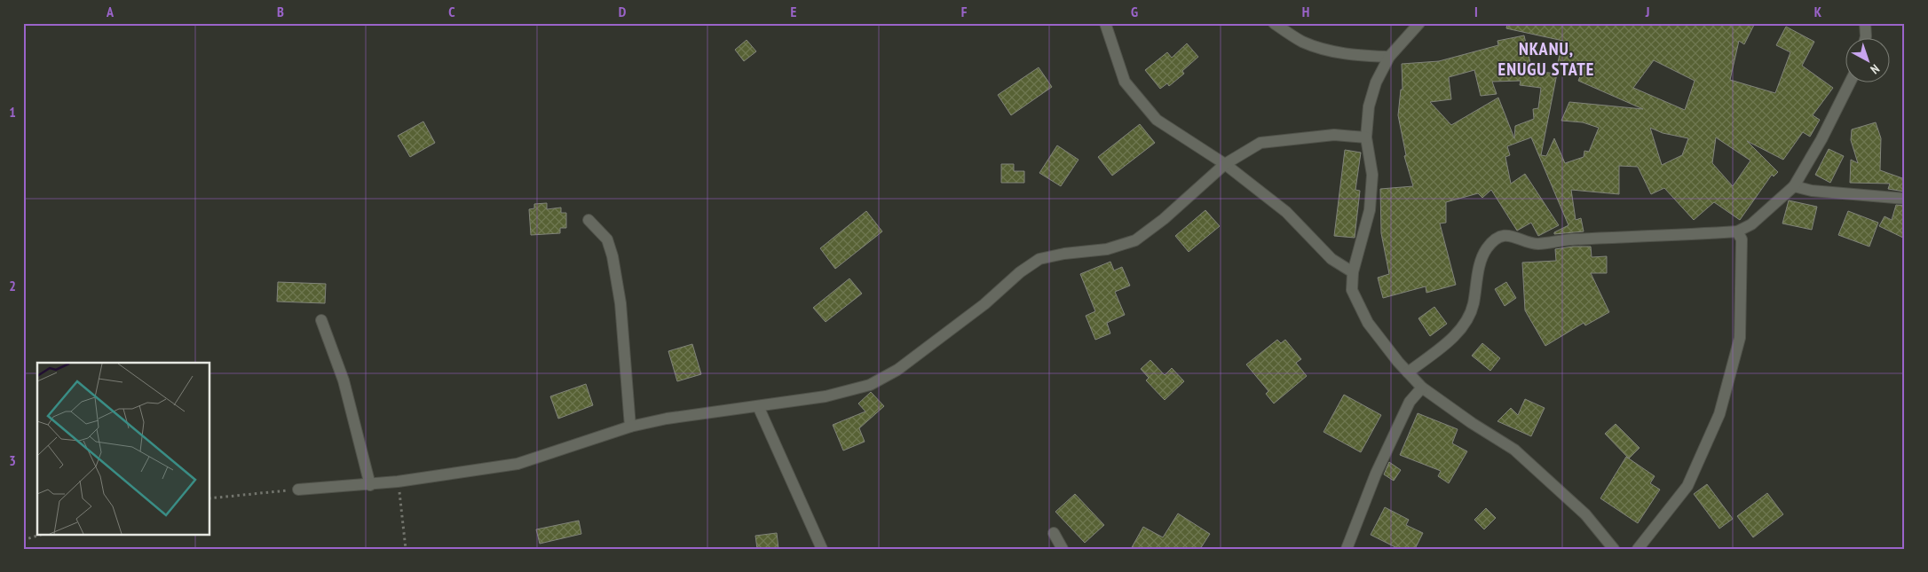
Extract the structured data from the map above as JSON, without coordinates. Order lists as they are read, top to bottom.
{
  "districts": ["NKANU, ENUGU STATE"],
  "north": "bottom right",
  "grid": {
    "columns": [
      "A",
      "B",
      "C",
      "D",
      "E",
      "F",
      "G",
      "H",
      "I",
      "J",
      "K"
    ],
    "rows": ["1", "2", "3"]
  }
}
